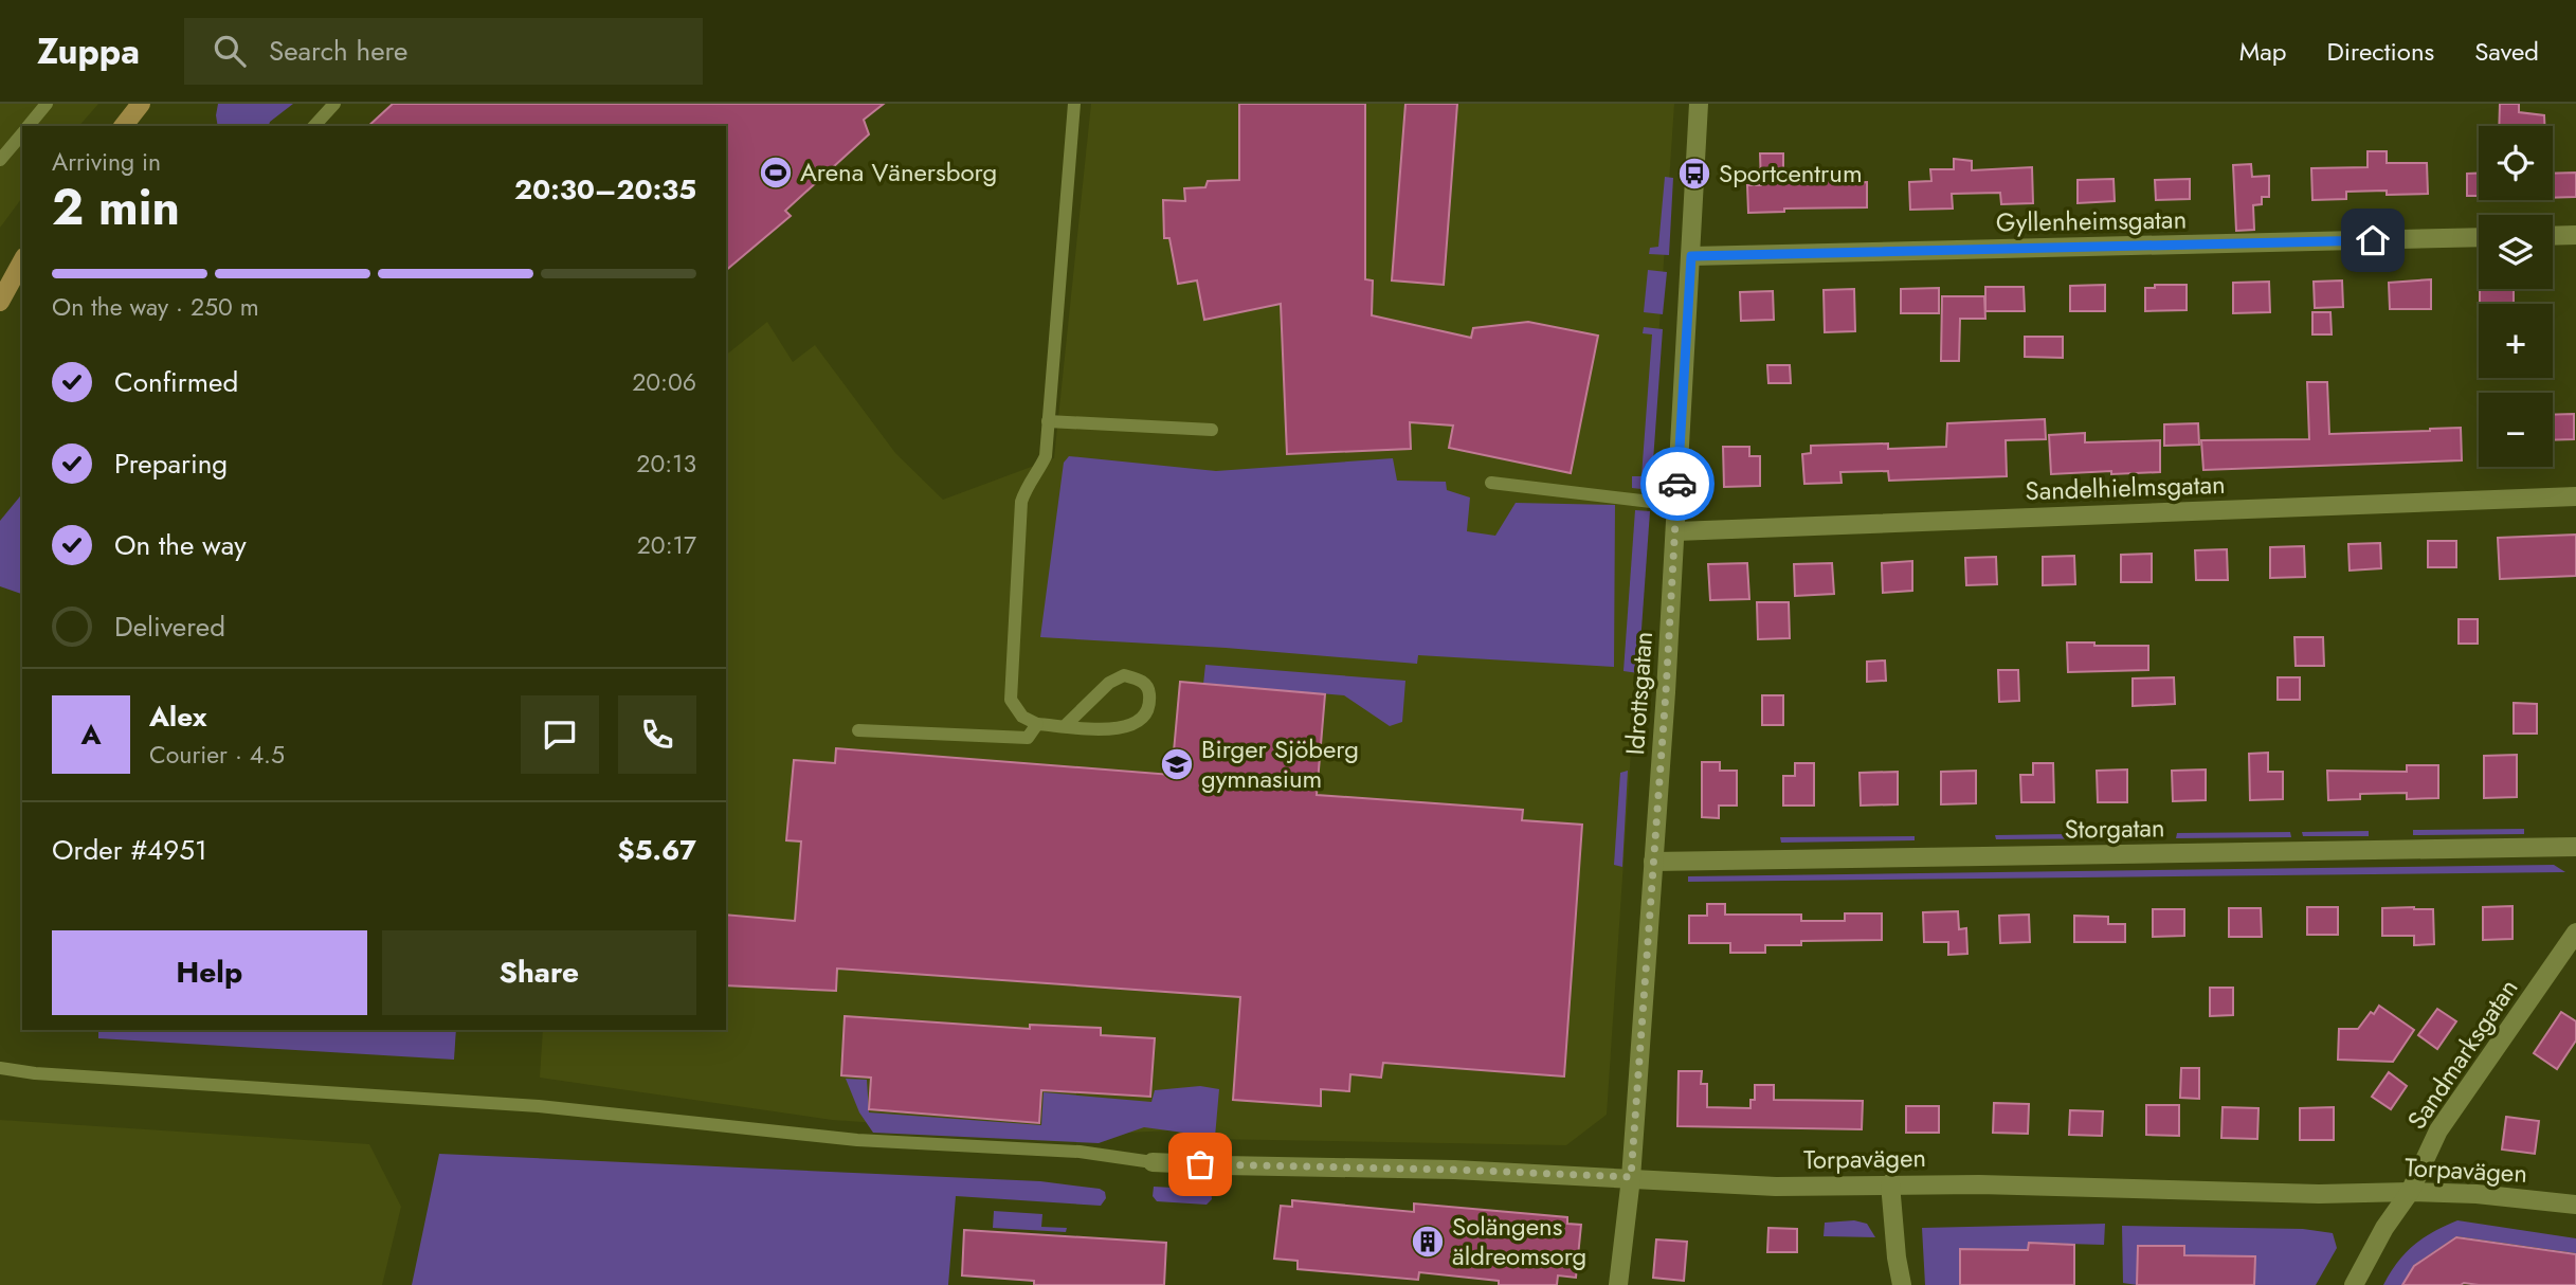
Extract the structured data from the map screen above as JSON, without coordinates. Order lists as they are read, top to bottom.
{
  "streets": {
    "street": [
      "Gyllenheimsgatan",
      "Sandelhielmsgatan",
      "Idrottsgatan",
      "Storgatan",
      "Sandmarksgatan",
      "Torpavägen"
    ]
  },
  "crossings": [
    ["Gyllenheimsgatan", "Idrottsgatan"],
    ["Sandelhielmsgatan", "Idrottsgatan"],
    ["Idrottsgatan", "Storgatan"],
    ["Idrottsgatan", "Torpavägen"],
    ["Sandmarksgatan", "Torpavägen"]
  ],
  "places": {
    "sports": ["Arena Vänersborg"],
    "bus stop": ["Sportcentrum"],
    "school or university": ["Birger Sjöberg gymnasium"],
    "building": ["Solängens äldreomsorg"]
  },
  "page": {
    "header": "Zuppa",
    "search": "Search here",
    "nav": ["Map", "Directions", "Saved"],
    "map_buttons": ["+", "−"],
    "heading": ["2 min", "Arriving in", "20:30–20:35"],
    "panel": [
      "Alex",
      "Courier · 4.5",
      "Order #4951",
      "$5.67"
    ],
    "bar": "On the way · 250 m",
    "list": [
      ["Confirmed", "20:06"],
      ["Preparing", "20:13"],
      ["On the way", "20:17"],
      "Delivered"
    ],
    "round": "A",
    "buttons": ["Help", "Share"]
  }
}
